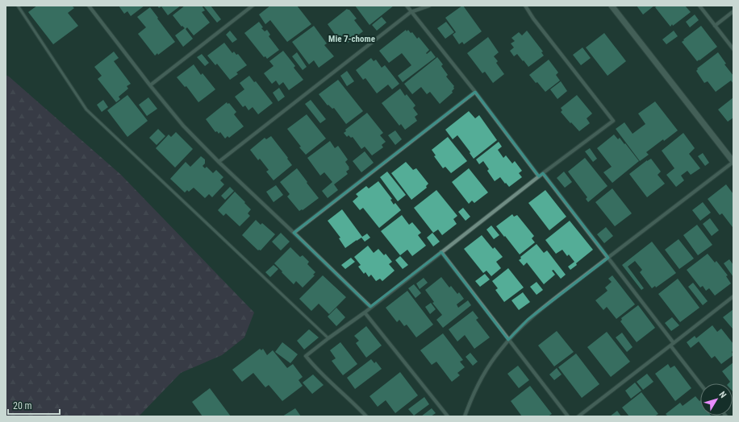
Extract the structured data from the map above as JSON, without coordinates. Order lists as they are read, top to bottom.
{
  "districts": ["Mie 7-chome"],
  "scale_bar": "20 m",
  "north": "top right"
}
